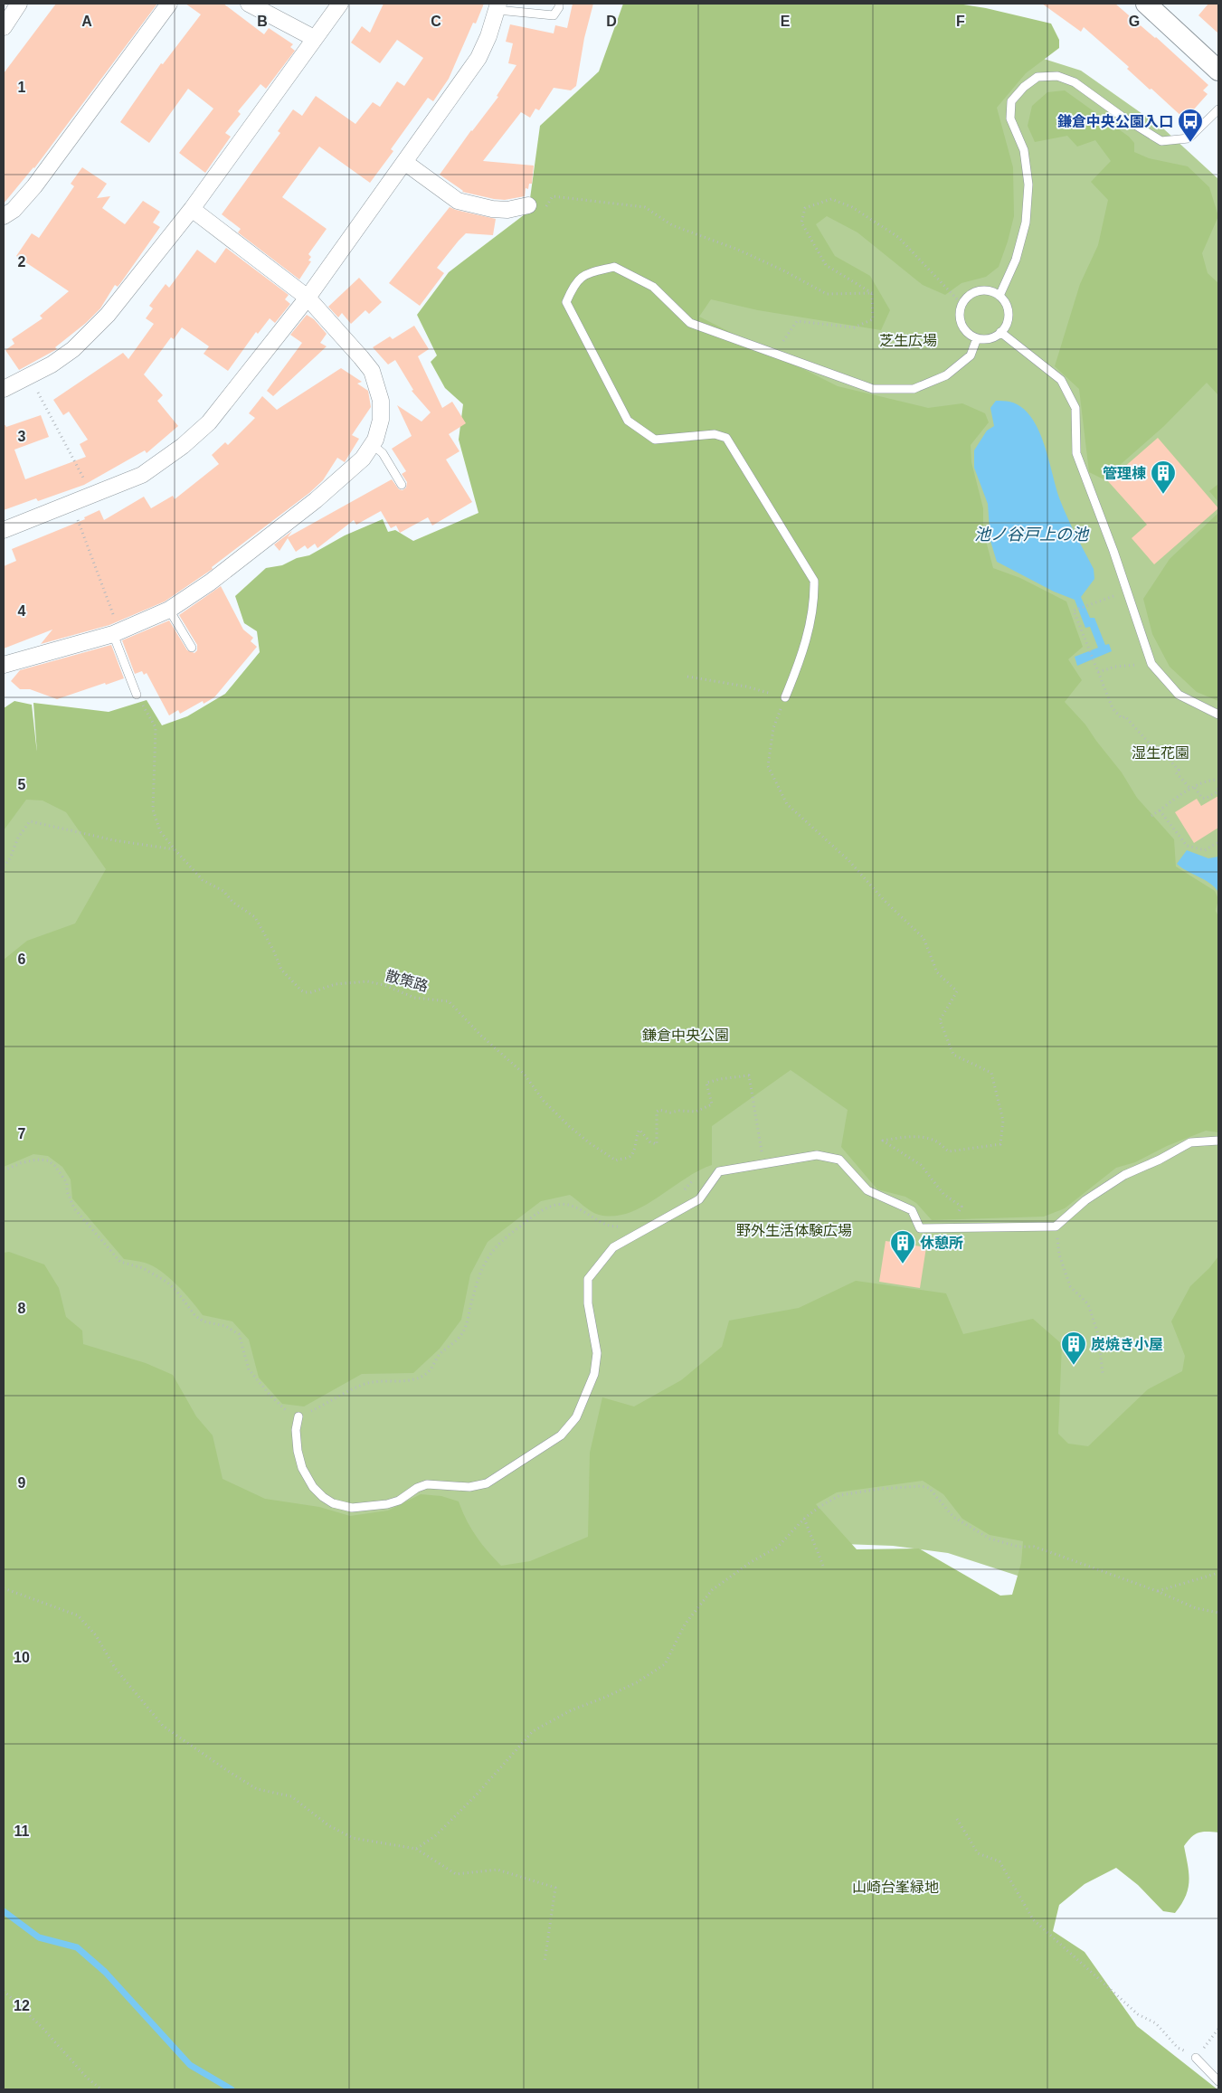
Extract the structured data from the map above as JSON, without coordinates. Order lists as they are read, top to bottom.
{
  "streets": {
    "path": ["散策路"]
  },
  "water": ["池ノ谷戸上の池"],
  "parks": [
    "芝生広場",
    "湿生花園",
    "鎌倉中央公園",
    "野外生活体験広場",
    "山崎台峯緑地"
  ],
  "places": {
    "bus stop": ["鎌倉中央公園入口"],
    "building": ["管理棟", "休憩所", "炭焼き小屋"]
  },
  "grid": {
    "columns": [
      "A",
      "B",
      "C",
      "D",
      "E",
      "F",
      "G"
    ],
    "rows": [
      "1",
      "2",
      "3",
      "4",
      "5",
      "6",
      "7",
      "8",
      "9",
      "10",
      "11",
      "12"
    ]
  }
}
